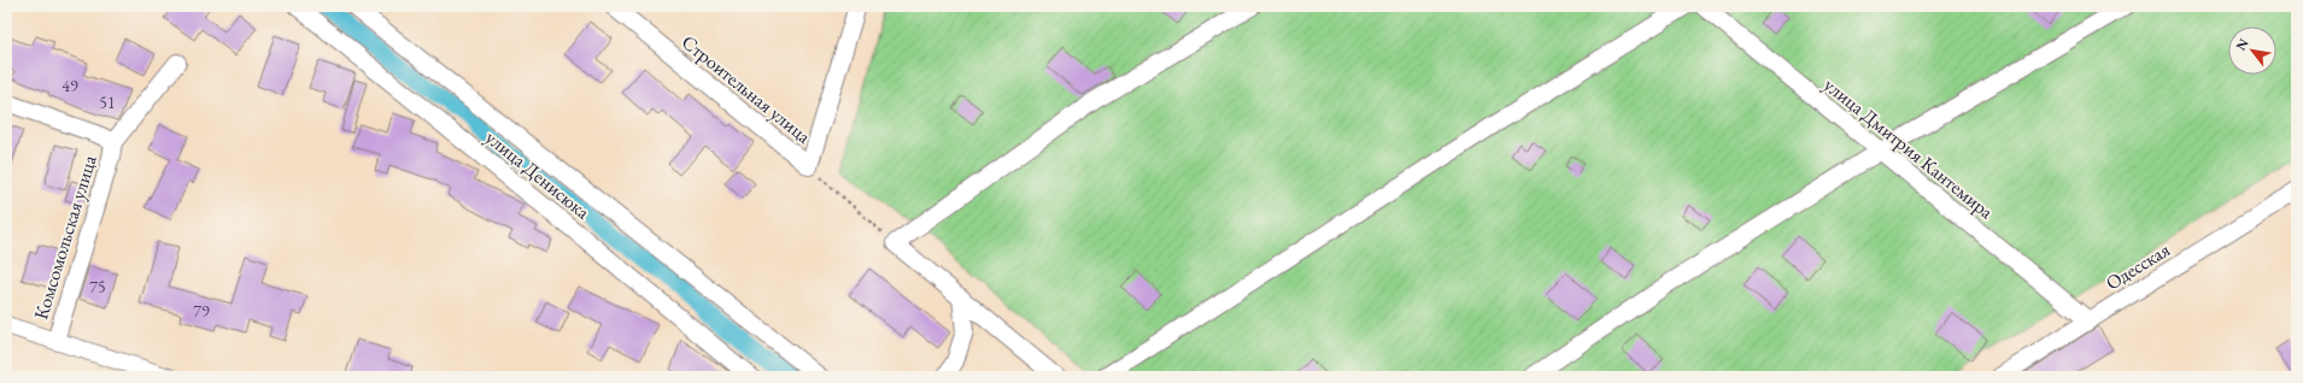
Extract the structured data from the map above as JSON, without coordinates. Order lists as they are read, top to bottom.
{
  "streets": {
    "street": [
      "Строительная улица",
      "улица Дмитрия Кантемира",
      "улица Денисюка",
      "Комсомольская улица",
      "Одесская"
    ]
  },
  "crossings": [
    ["улица Дмитрия Кантемира", "Одесская"]
  ],
  "house_numbers": [
    "49",
    "51",
    "75",
    "79"
  ],
  "north": "top left"
}
